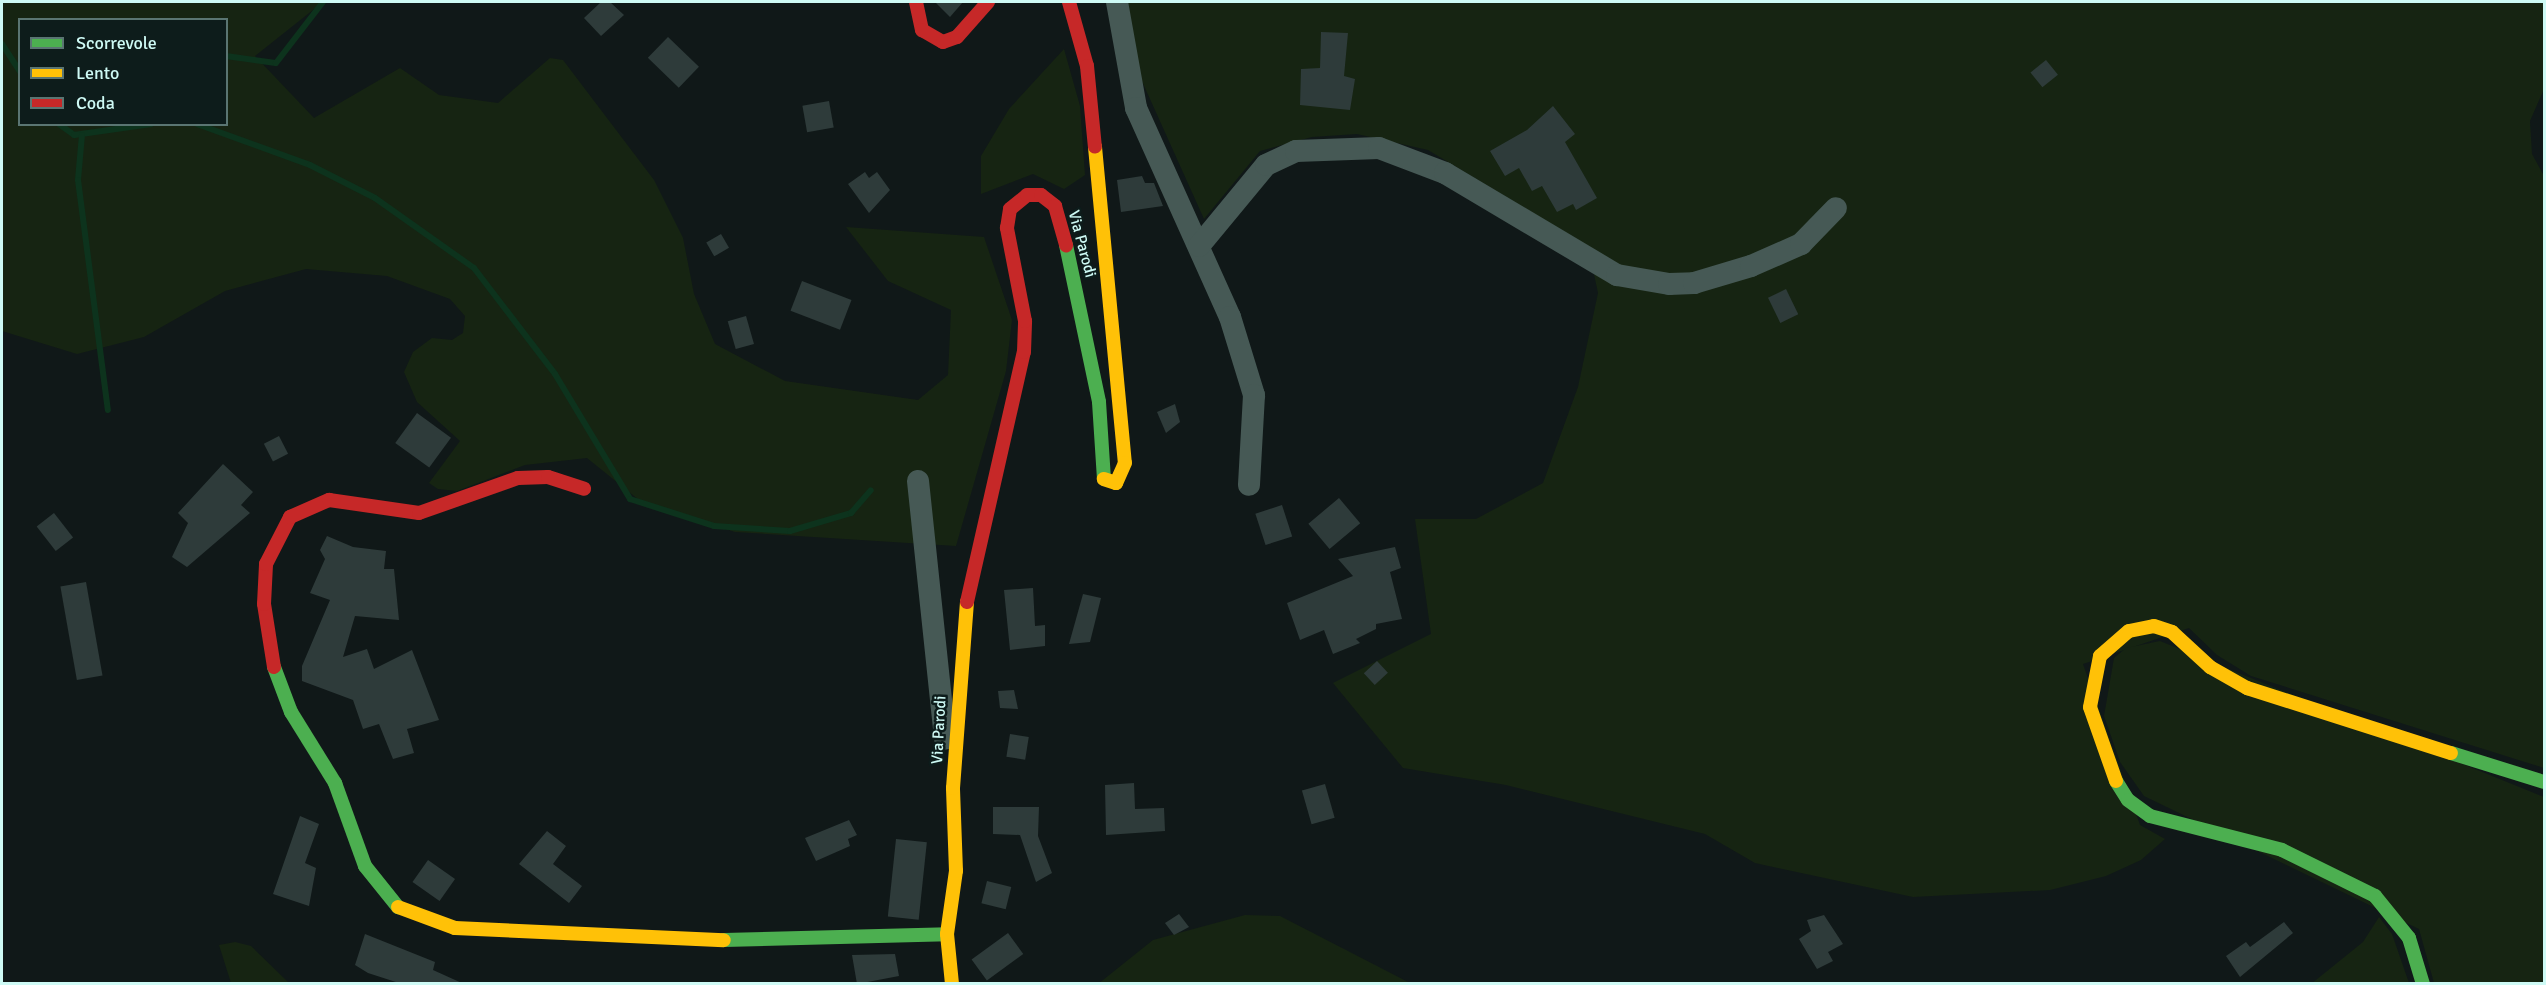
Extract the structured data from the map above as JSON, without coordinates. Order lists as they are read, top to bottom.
{
  "streets": {
    "street": ["Via Parodi"]
  },
  "legend": ["Scorrevole", "Lento", "Coda"]
}
